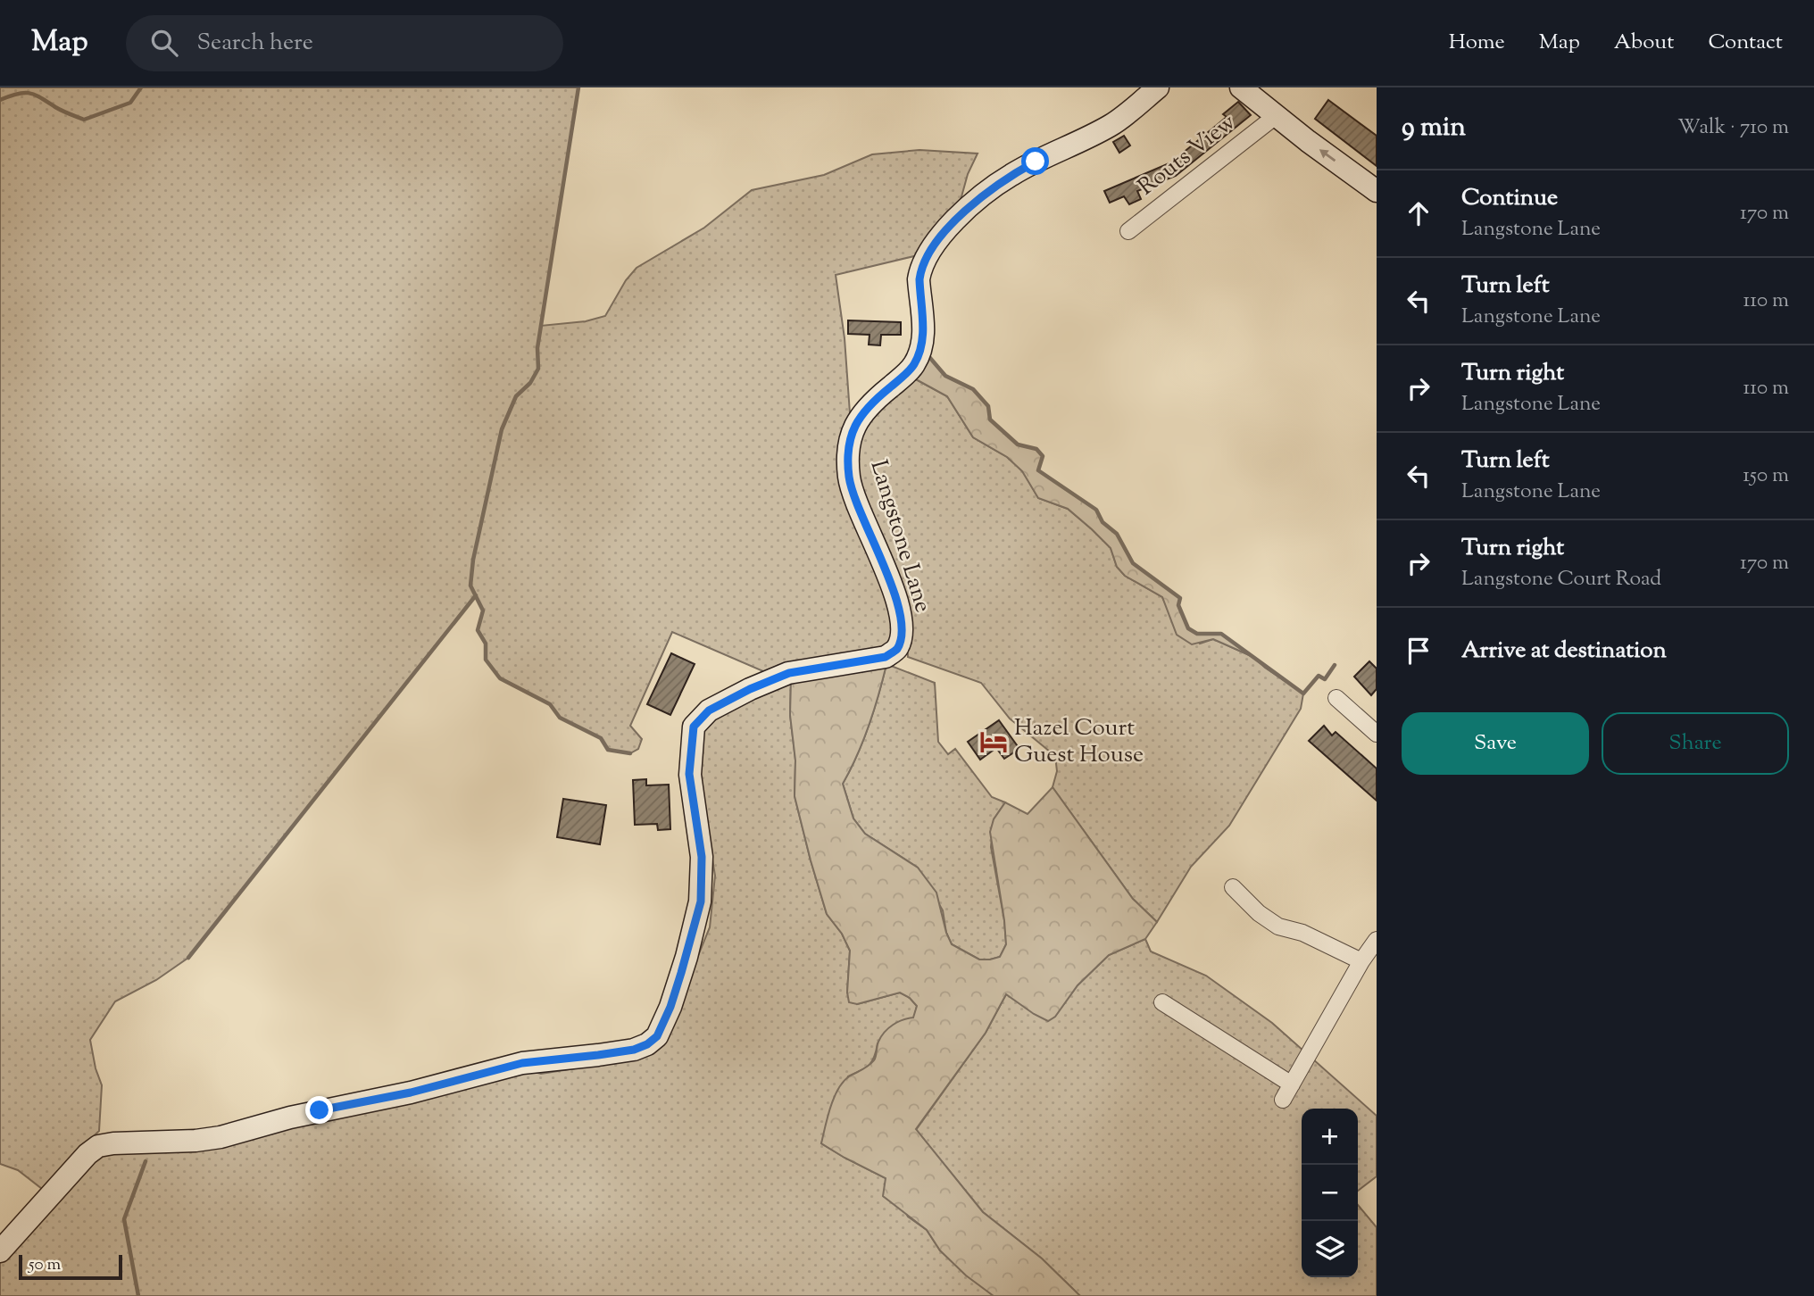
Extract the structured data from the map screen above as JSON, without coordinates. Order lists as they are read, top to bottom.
{
  "streets": {
    "street": ["Routs View", "Langstone Lane"]
  },
  "places": {
    "hotel": ["Hazel Court Guest House"]
  },
  "scale_bar": "50 m",
  "page": {
    "header": "Map",
    "search": "Search here",
    "nav": [
      "Home",
      "Map",
      "About",
      "Contact"
    ],
    "heading": ["9 min", "Walk · 710 m"],
    "list": [
      ["Continue", "Langstone Lane", "170 m"],
      ["Turn left", "Langstone Lane", "110 m"],
      ["Turn right", "Langstone Lane", "110 m"],
      ["Turn left", "Langstone Lane", "150 m"],
      ["Turn right", "Langstone Court Road", "170 m"],
      "Arrive at destination"
    ],
    "buttons": ["Save", "Share"],
    "map_buttons": ["+", "−"],
    "scale": "50 m"
  }
}
